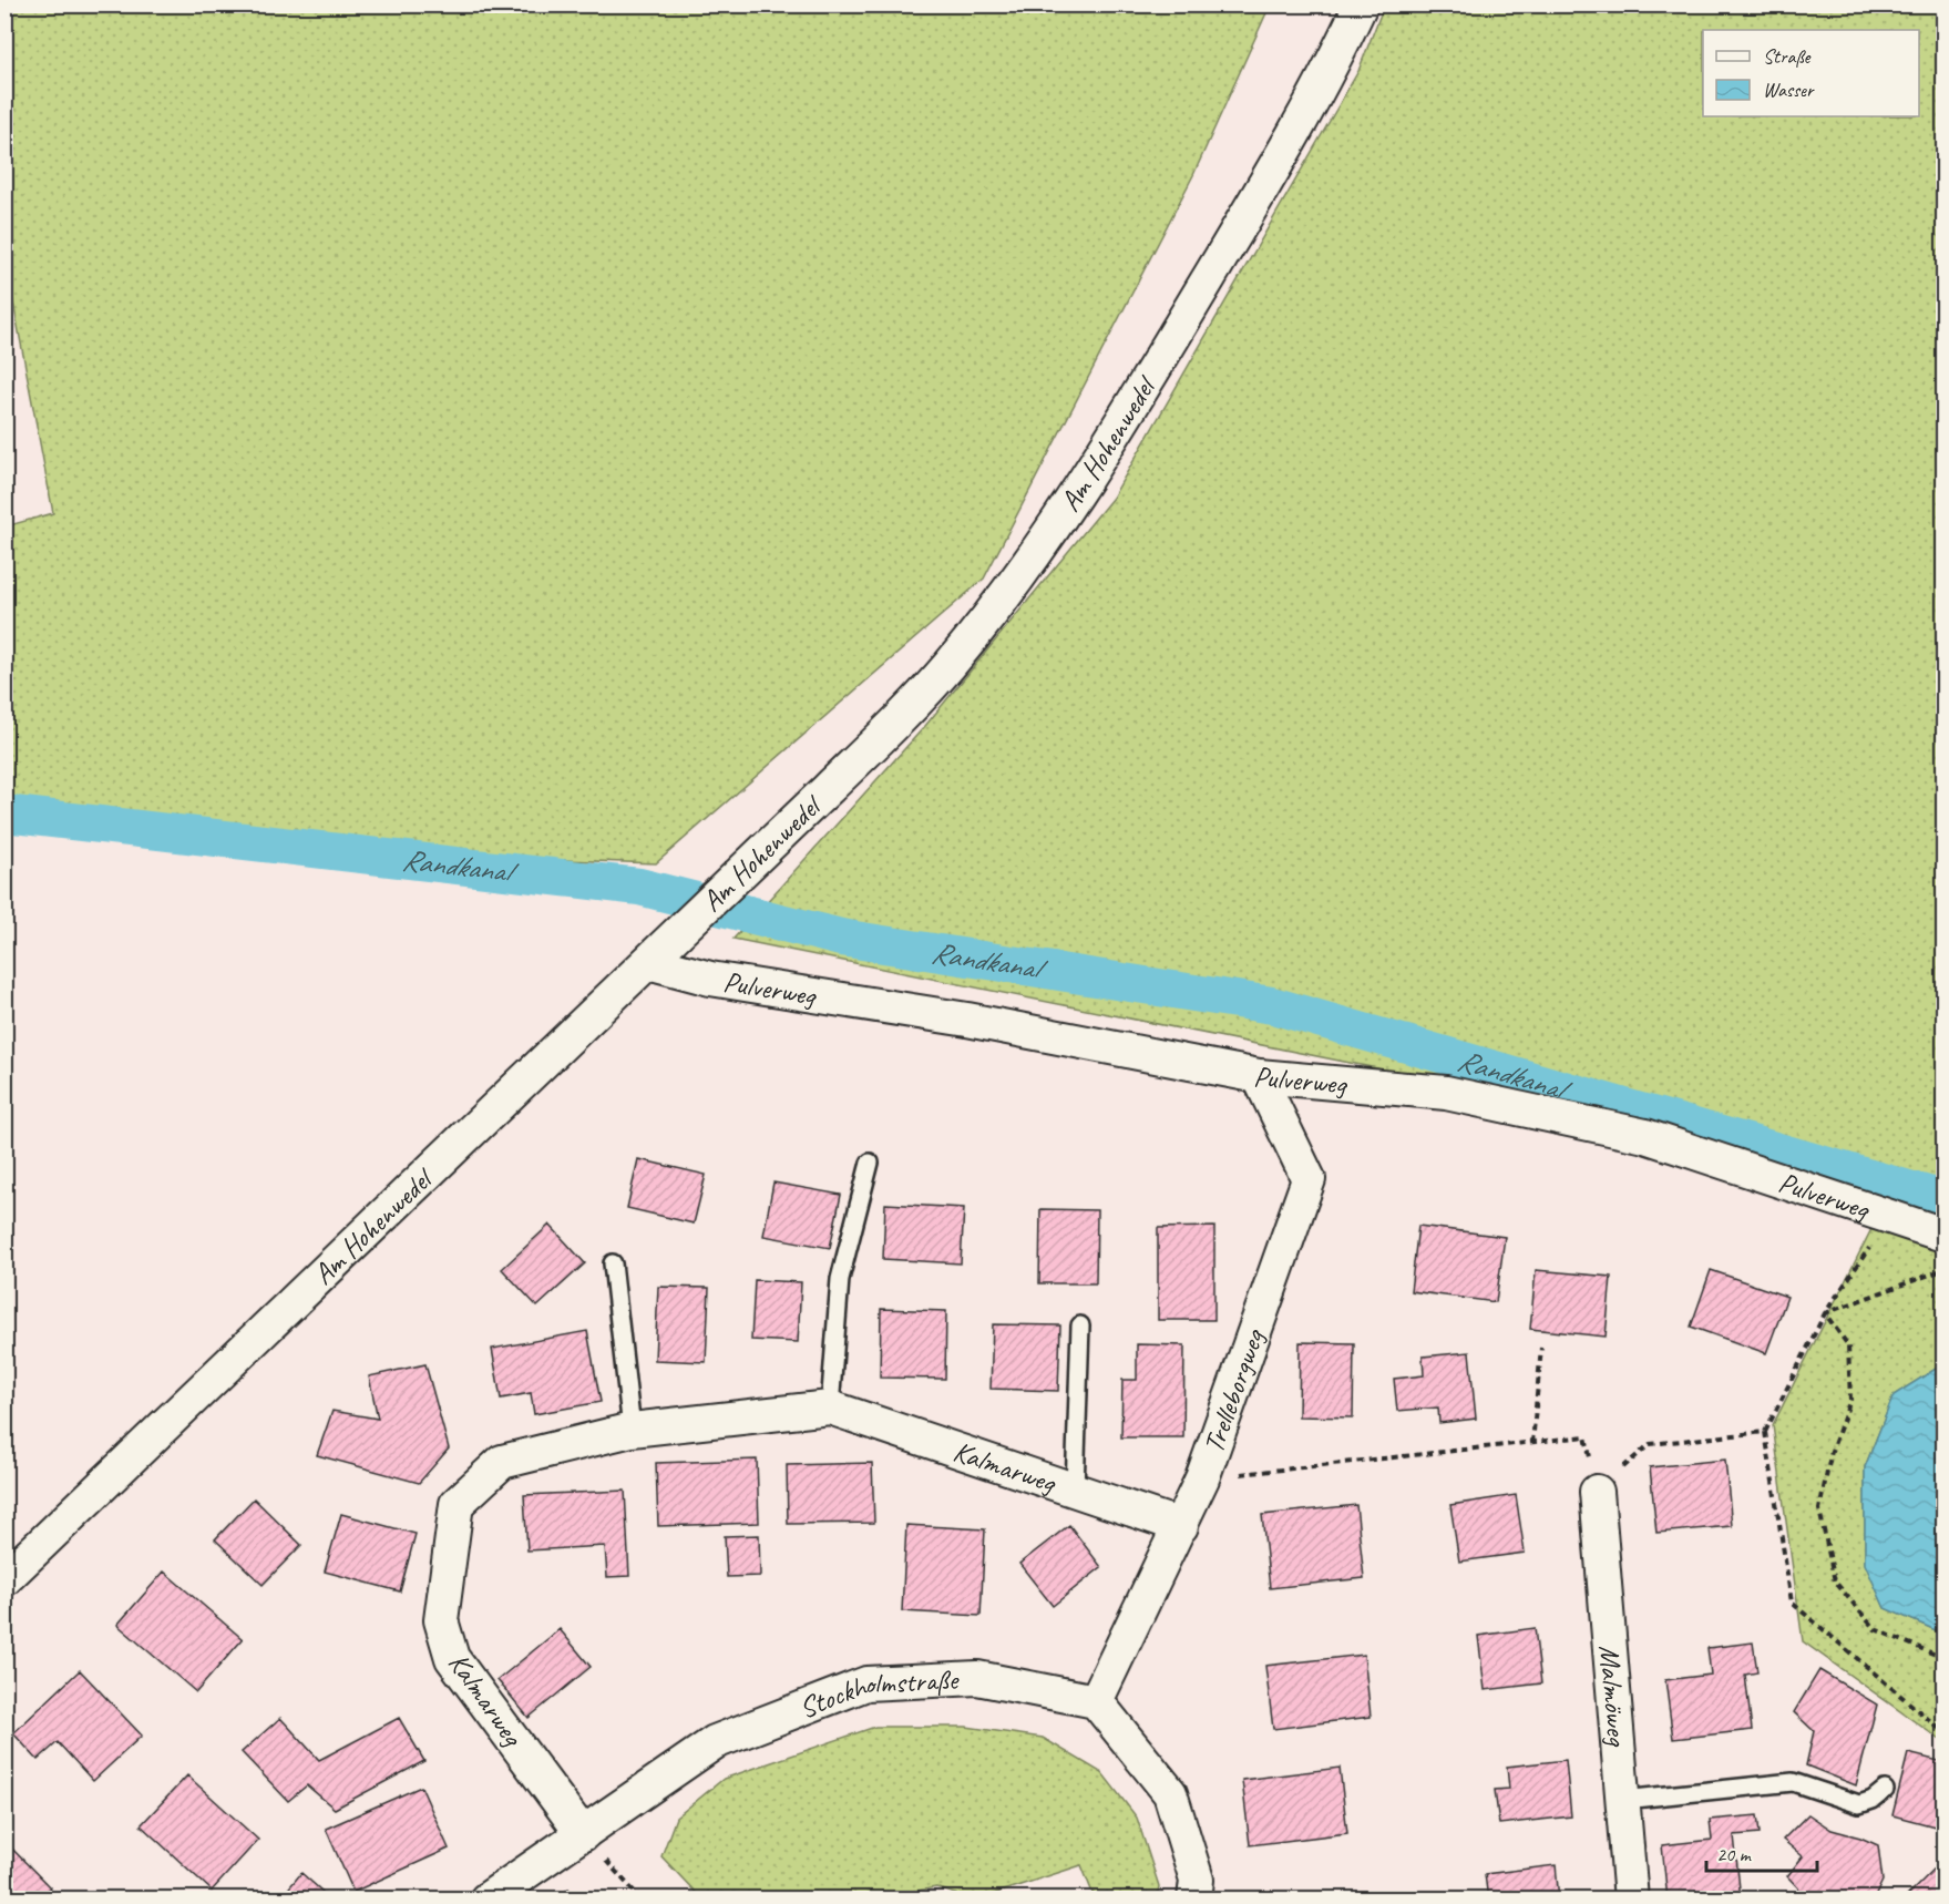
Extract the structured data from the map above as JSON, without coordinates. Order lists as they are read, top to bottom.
{
  "streets": {
    "street": [
      "Am Hohenwedel",
      "Pulverweg",
      "Trelleborgweg",
      "Kalmarweg",
      "Malmöweg",
      "Stockholmstraße"
    ]
  },
  "crossings": [
    ["Am Hohenwedel", "Pulverweg"],
    ["Pulverweg", "Trelleborgweg"],
    ["Trelleborgweg", "Kalmarweg"],
    ["Trelleborgweg", "Stockholmstraße"],
    ["Kalmarweg", "Stockholmstraße"]
  ],
  "water": ["Randkanal"],
  "legend": ["Straße", "Wasser"],
  "scale_bar": "20 m"
}
